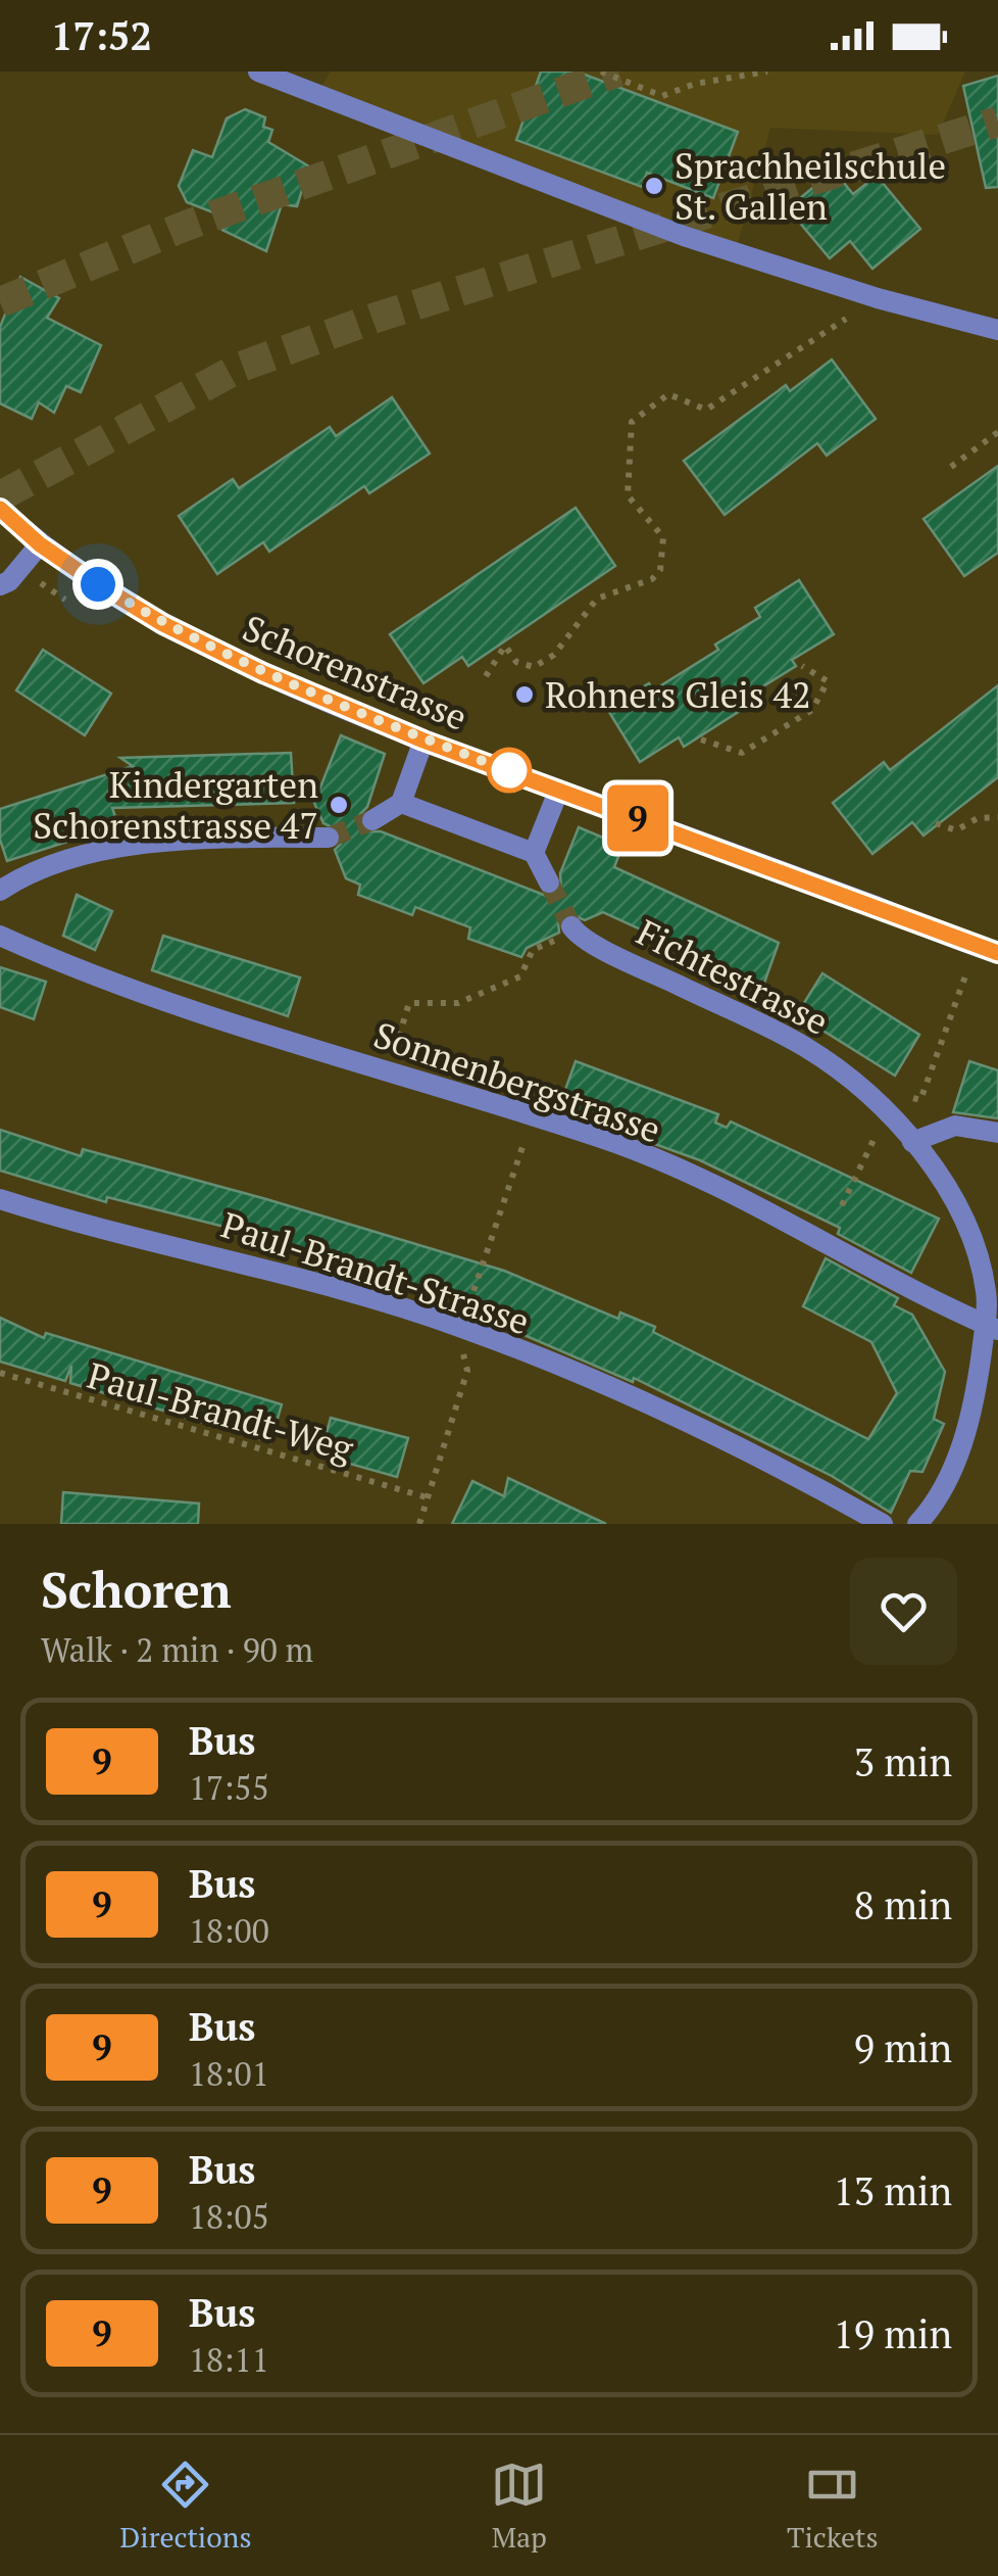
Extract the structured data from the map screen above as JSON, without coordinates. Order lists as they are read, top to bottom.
{
  "streets": {
    "street": [
      "Schorenstrasse",
      "Fichtestrasse",
      "Sonnenbergstrasse",
      "Paul-Brandt-Strasse"
    ],
    "path": ["Paul-Brandt-Weg"]
  },
  "crossings": [
    ["Fichtestrasse", "Sonnenbergstrasse"]
  ],
  "places": ["Sprachheilschule St. Gallen", "Rohners Gleis 42", "Kindergarten Schorenstrasse 47"],
  "lines": ["bus line 9"],
  "page": {
    "status": "17:52",
    "on_map": "9",
    "heading": ["Schoren", "Walk · 2 min · 90 m"],
    "list": [
      {
        "mark": "9",
        "name": "Bus",
        "note": "17:55",
        "value": "3 min"
      },
      {
        "mark": "9",
        "name": "Bus",
        "note": "18:00",
        "value": "8 min"
      },
      {
        "mark": "9",
        "name": "Bus",
        "note": "18:01",
        "value": "9 min"
      },
      {
        "mark": "9",
        "name": "Bus",
        "note": "18:05",
        "value": "13 min"
      },
      {
        "mark": "9",
        "name": "Bus",
        "note": "18:11",
        "value": "19 min"
      }
    ],
    "tabs": ["Directions", "Map", "Tickets"]
  }
}
